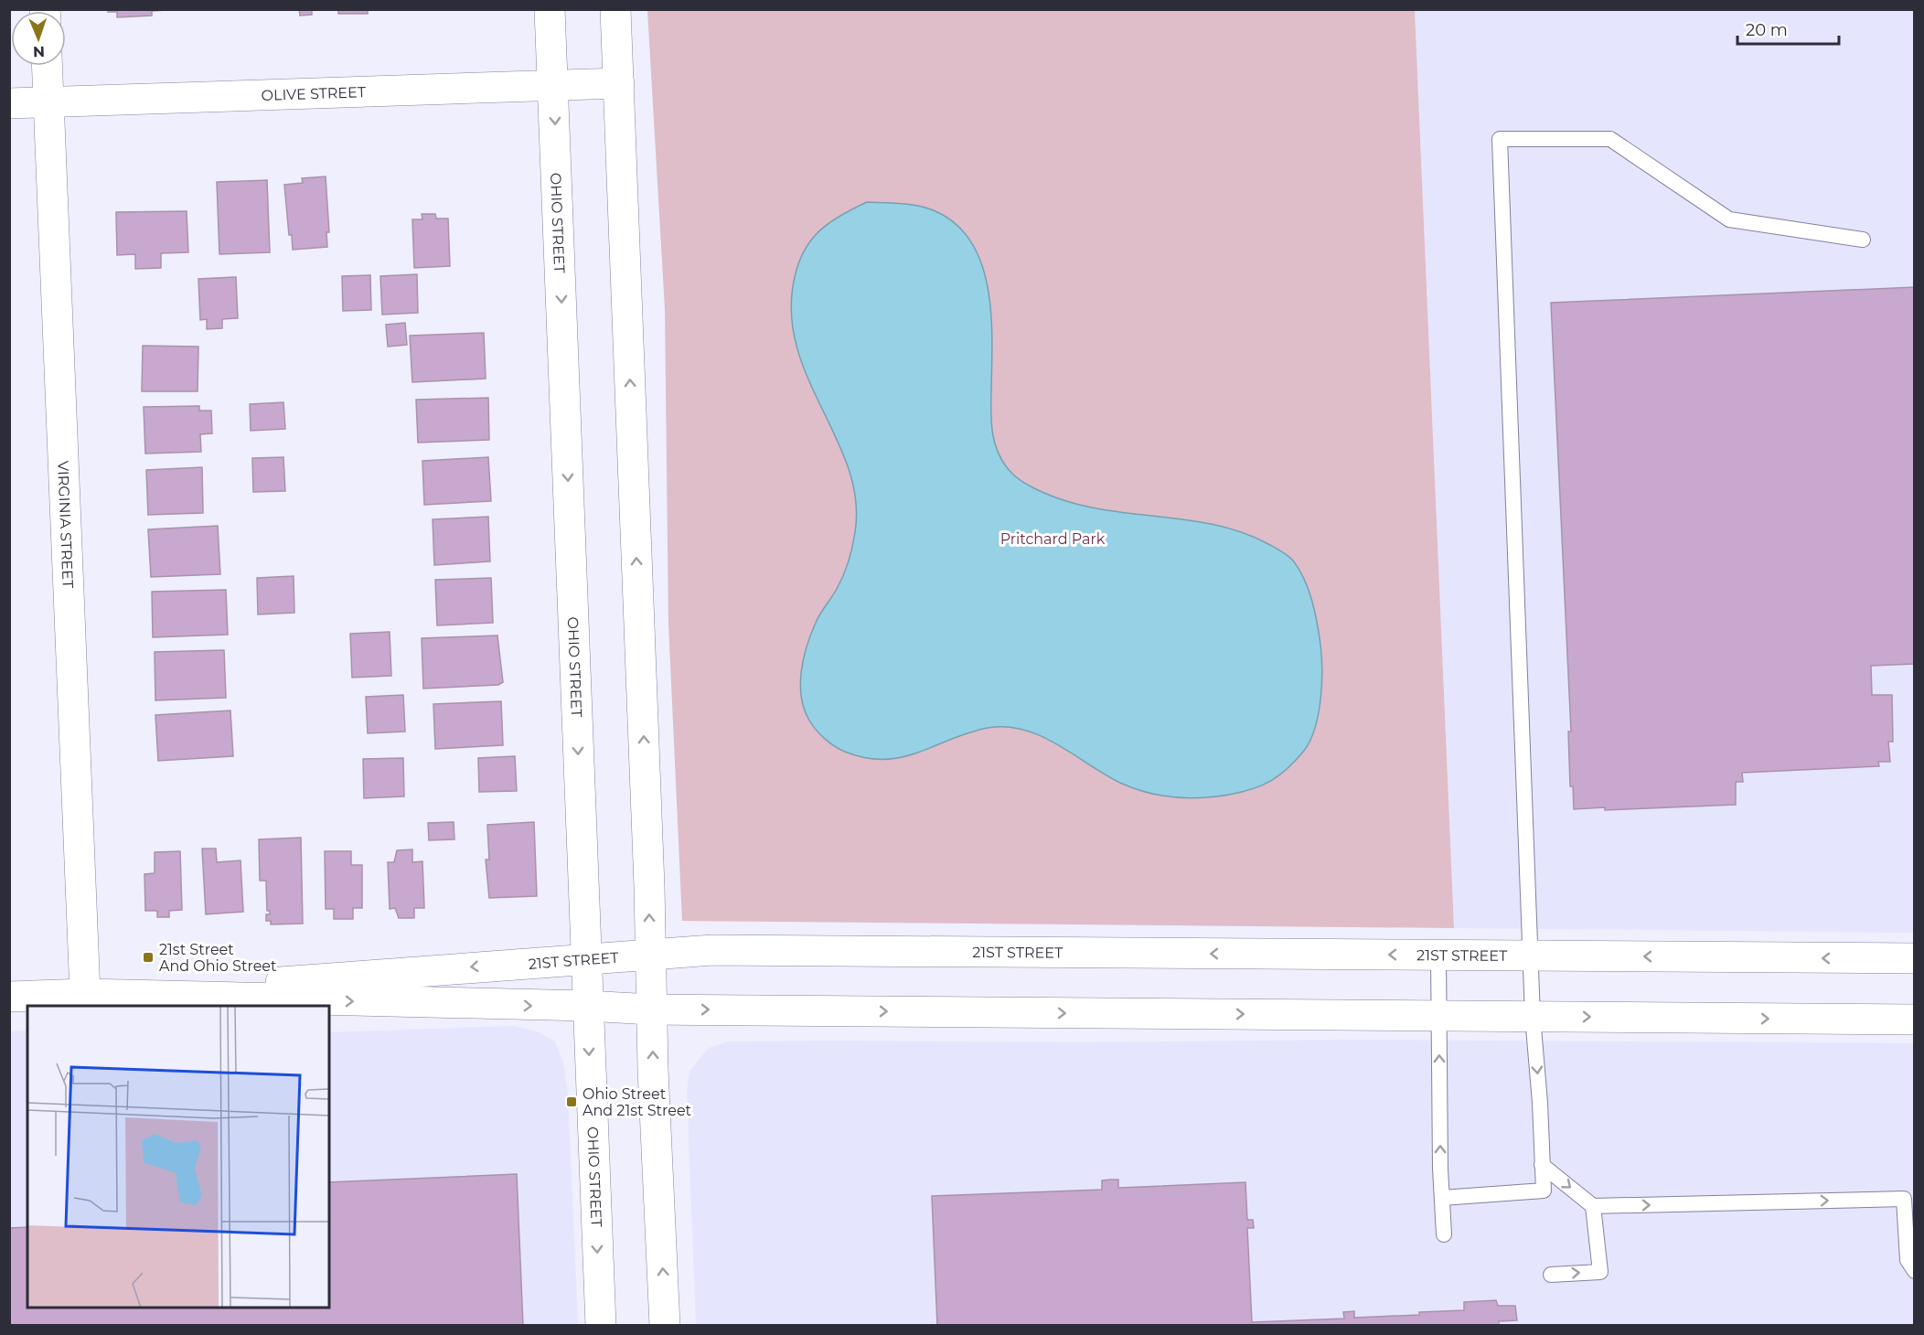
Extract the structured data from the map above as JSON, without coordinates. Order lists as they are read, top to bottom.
{
  "streets": {
    "street": [
      "OLIVE STREET",
      "OHIO STREET",
      "VIRGINIA STREET",
      "21ST STREET"
    ]
  },
  "crossings": [
    ["OLIVE STREET", "OHIO STREET"],
    ["OLIVE STREET", "VIRGINIA STREET"],
    ["OHIO STREET", "21ST STREET"],
    ["VIRGINIA STREET", "21ST STREET"]
  ],
  "parks": ["Pritchard Park"],
  "places": {
    "transit": ["21st Street And Ohio Street", "Ohio Street And 21st Street"]
  },
  "scale_bar": "20 m",
  "north": "bottom"
}
